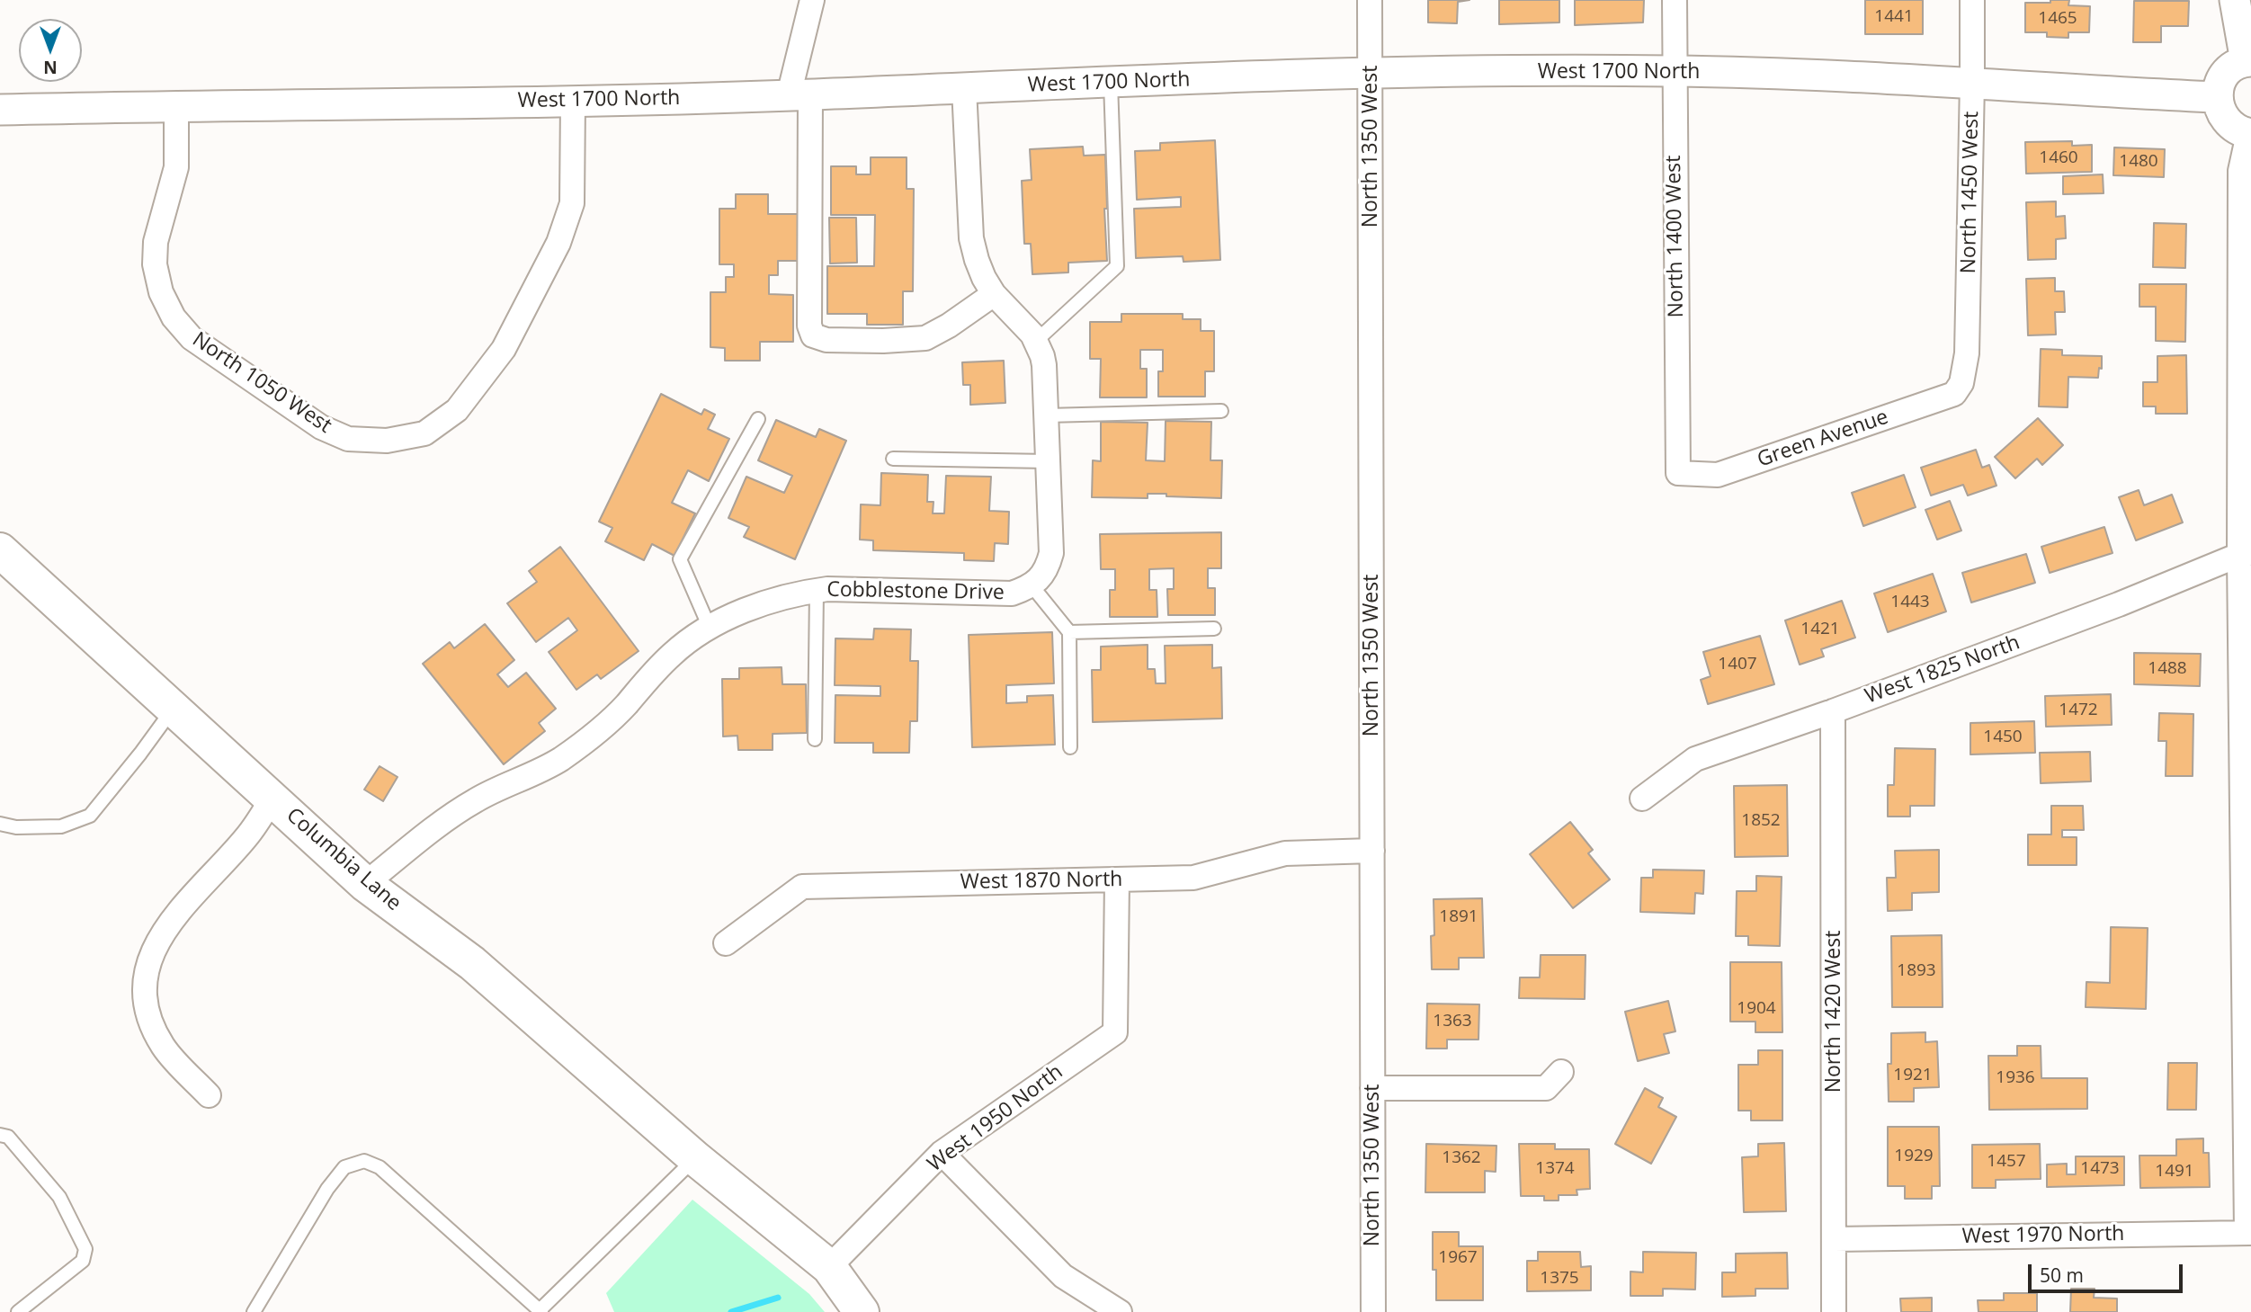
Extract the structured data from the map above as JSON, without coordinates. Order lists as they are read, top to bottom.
{
  "streets": {
    "main road": ["Columbia Lane"],
    "street": [
      "West 1700 North",
      "North 1350 West",
      "North 1450 West",
      "North 1400 West",
      "North 1050 West",
      "Green Avenue",
      "Cobblestone Drive",
      "West 1825 North",
      "West 1870 North",
      "North 1420 West",
      "West 1950 North",
      "West 1970 North"
    ]
  },
  "crossings": [
    ["West 1700 North", "North 1350 West"],
    ["West 1700 North", "North 1450 West"],
    ["West 1700 North", "North 1400 West"],
    ["West 1700 North", "North 1050 West"],
    ["West 1700 North", "Cobblestone Drive"],
    ["North 1350 West", "West 1870 North"],
    ["North 1450 West", "Green Avenue"],
    ["North 1400 West", "Green Avenue"],
    ["Cobblestone Drive", "Columbia Lane"],
    ["West 1825 North", "North 1420 West"],
    ["Columbia Lane", "West 1950 North"],
    ["West 1870 North", "West 1950 North"],
    ["North 1420 West", "West 1970 North"]
  ],
  "house_numbers": [
    "1441",
    "1465",
    "1460",
    "1480",
    "1443",
    "1421",
    "1407",
    "1488",
    "1472",
    "1450",
    "1852",
    "1891",
    "1893",
    "1904",
    "1363",
    "1921",
    "1936",
    "1929",
    "1362",
    "1457",
    "1374",
    "1473",
    "1491",
    "1967",
    "1375"
  ],
  "scale_bar": "50 m",
  "north": "bottom"
}
